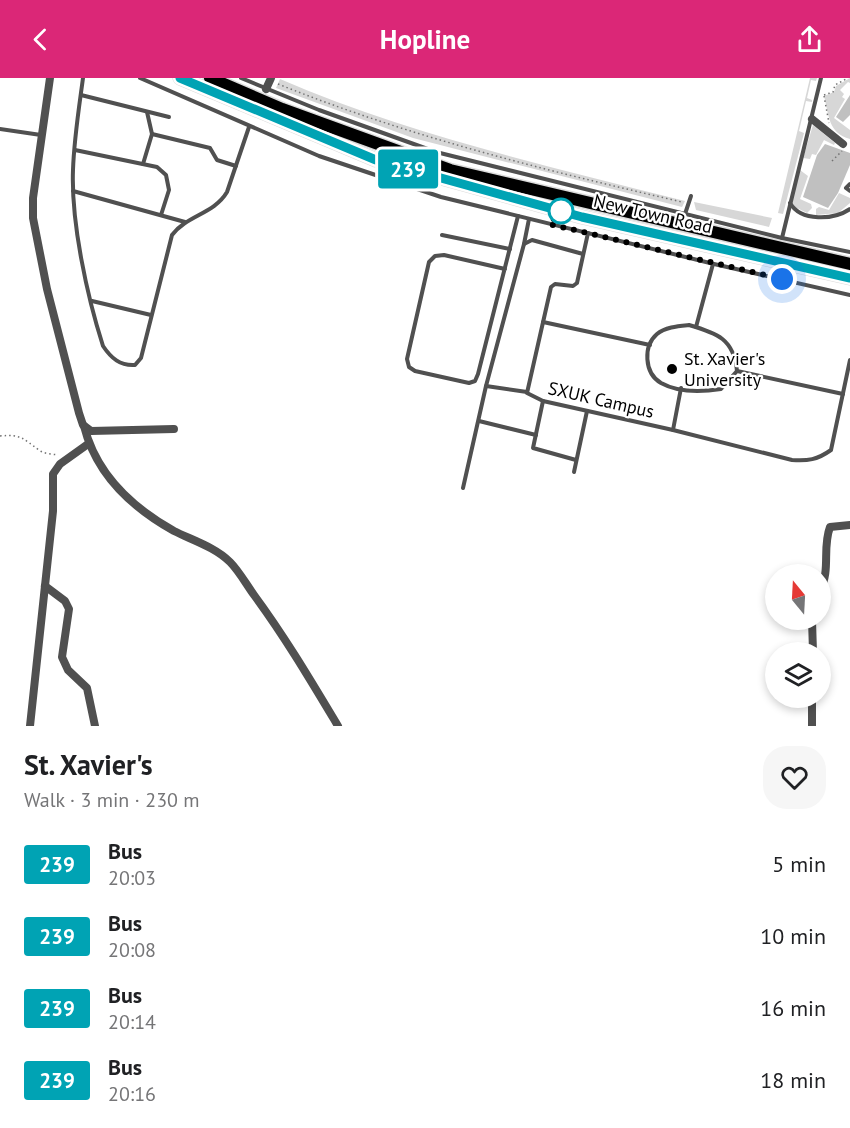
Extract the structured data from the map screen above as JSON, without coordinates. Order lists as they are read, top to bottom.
{
  "streets": {
    "main road": ["New Town Road"],
    "lane": ["SXUK Campus"]
  },
  "places": ["St. Xavier's University"],
  "lines": ["bus line 239"],
  "north": "top",
  "page": {
    "header": "Hopline",
    "on_map": "239",
    "heading": ["St. Xavier's", "Walk · 3 min · 230 m"],
    "list": [
      {
        "mark": "239",
        "name": "Bus",
        "note": "20:03",
        "value": "5 min"
      },
      {
        "mark": "239",
        "name": "Bus",
        "note": "20:08",
        "value": "10 min"
      },
      {
        "mark": "239",
        "name": "Bus",
        "note": "20:14",
        "value": "16 min"
      },
      {
        "mark": "239",
        "name": "Bus",
        "note": "20:16",
        "value": "18 min"
      }
    ]
  }
}
